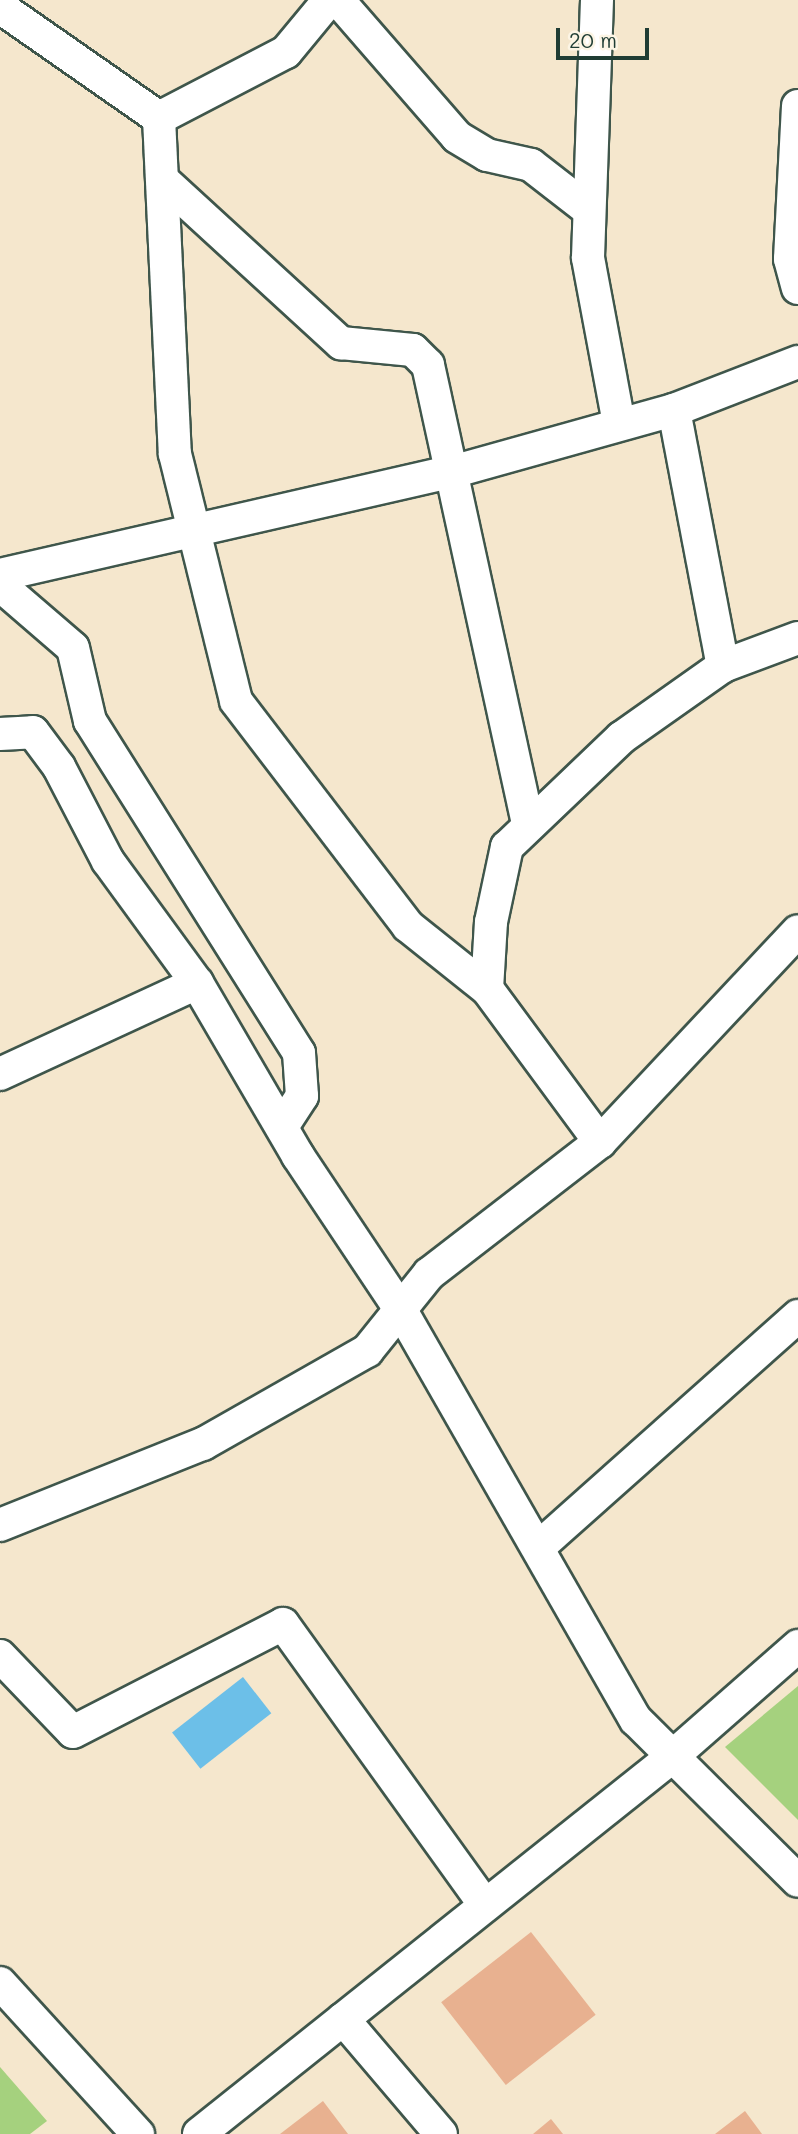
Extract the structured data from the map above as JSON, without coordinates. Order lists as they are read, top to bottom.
{
  "scale_bar": "20 m"
}
